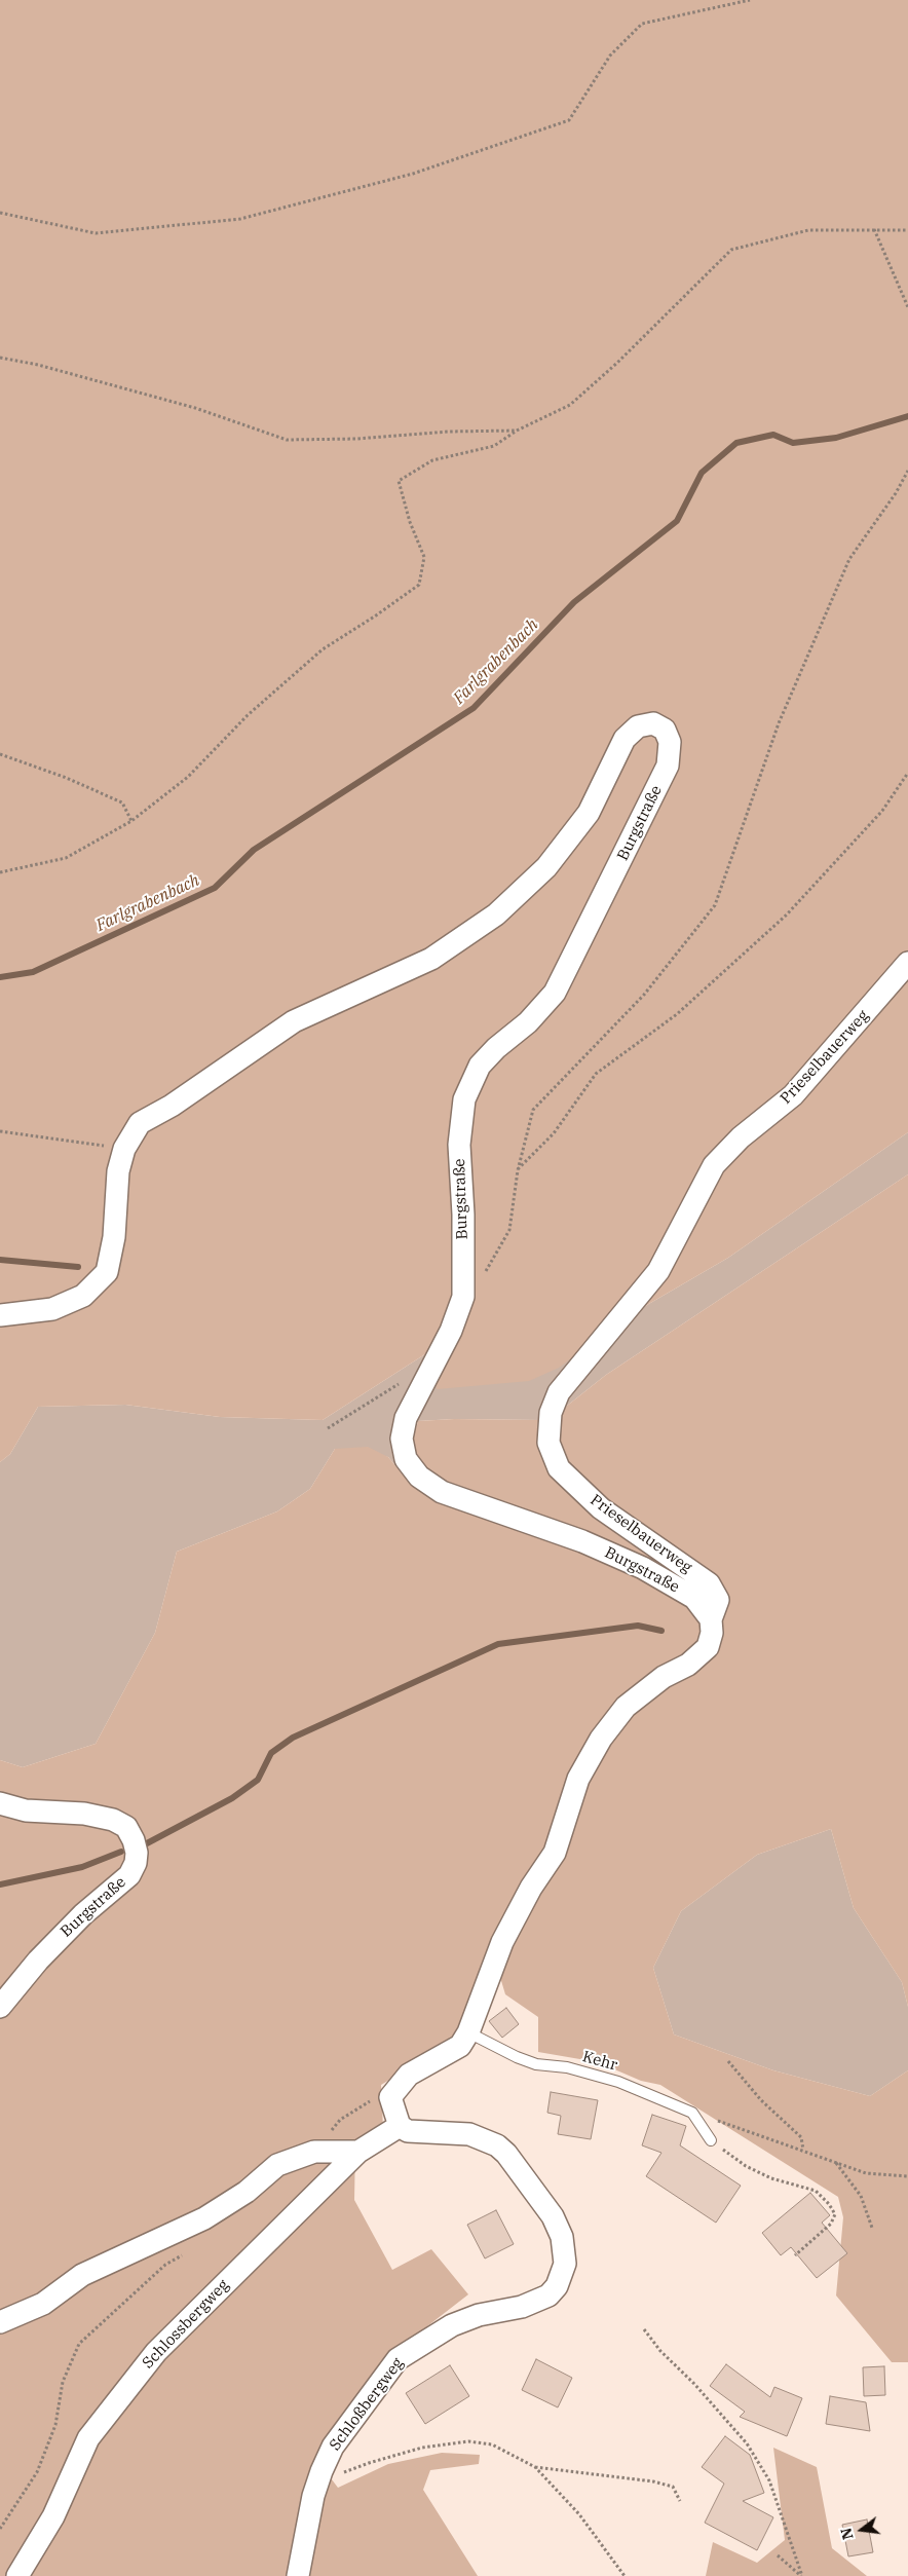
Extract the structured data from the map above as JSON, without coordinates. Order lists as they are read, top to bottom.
{
  "streets": {
    "street": [
      "Burgstraße",
      "Prieselbauerweg",
      "Schlossbergweg",
      "Schloßbergweg"
    ],
    "lane": ["Kehr"]
  },
  "crossings": [
    ["Burgstraße", "Prieselbauerweg"],
    ["Prieselbauerweg", "Kehr"],
    ["Schlossbergweg", "Schloßbergweg"]
  ],
  "water": ["Farlgrabenbach"],
  "north": "left"
}
